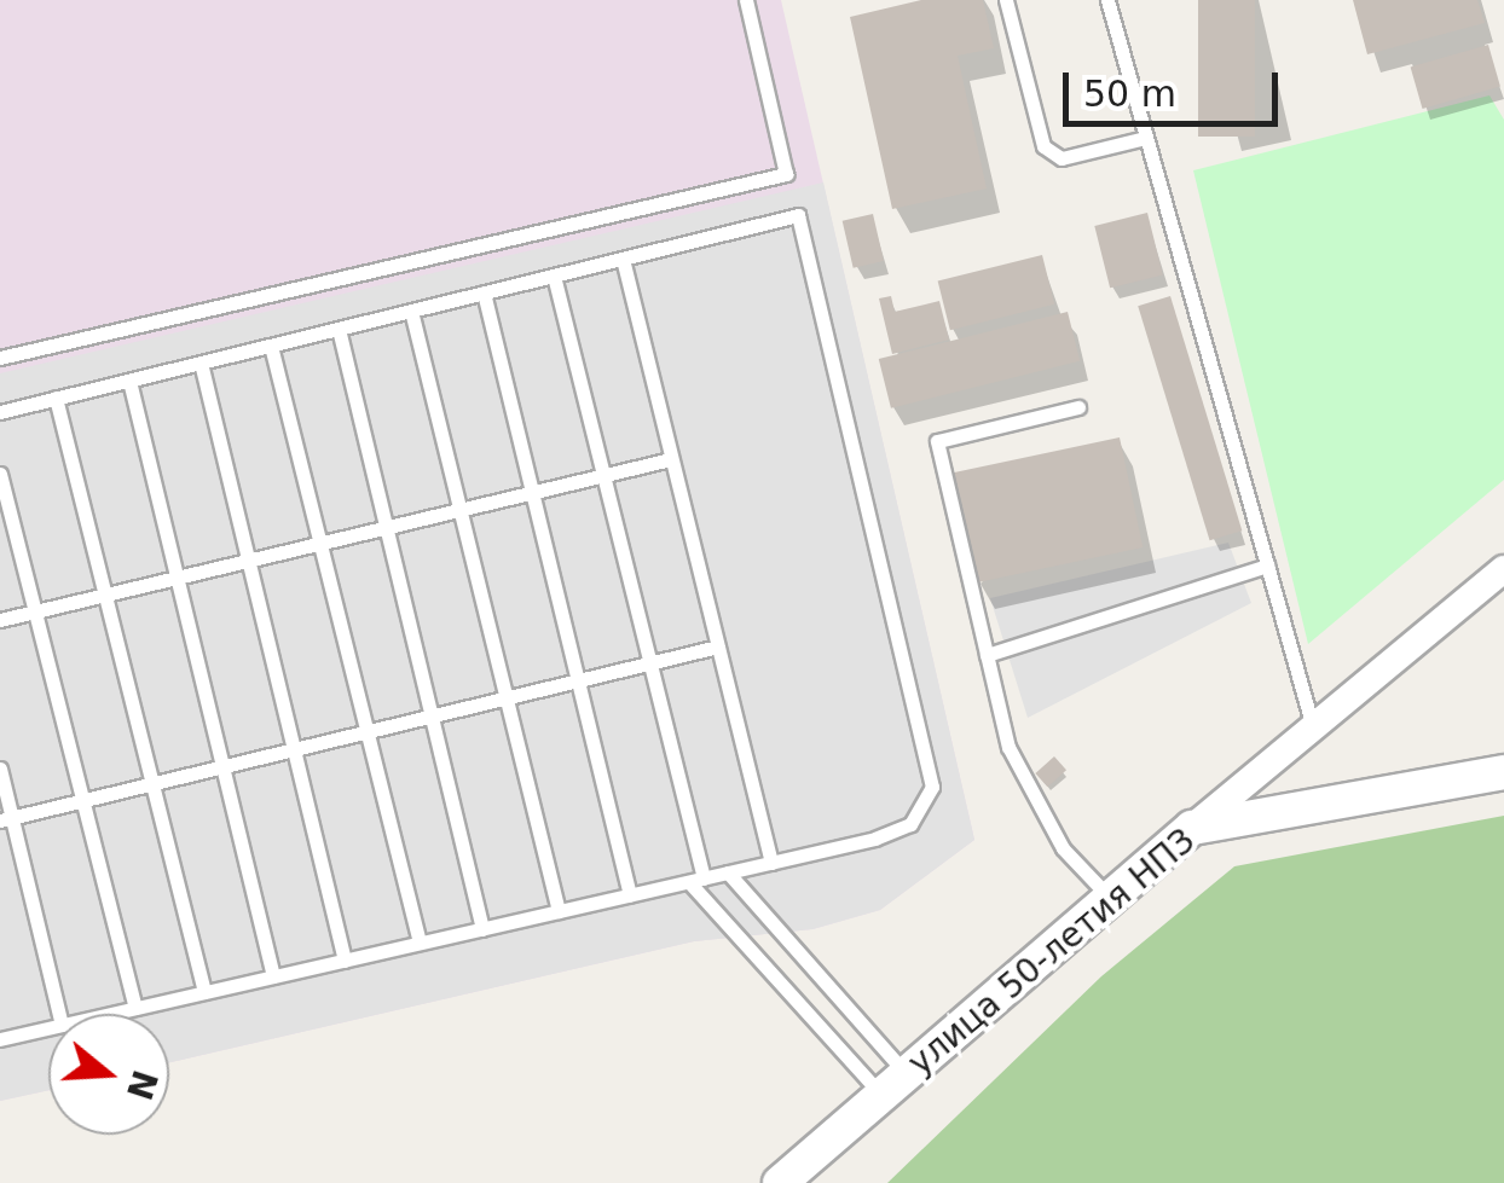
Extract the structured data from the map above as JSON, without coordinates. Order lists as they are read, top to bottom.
{
  "streets": {
    "street": ["улица 50-летия НПЗ"]
  },
  "scale_bar": "50 m",
  "north": "right"
}
